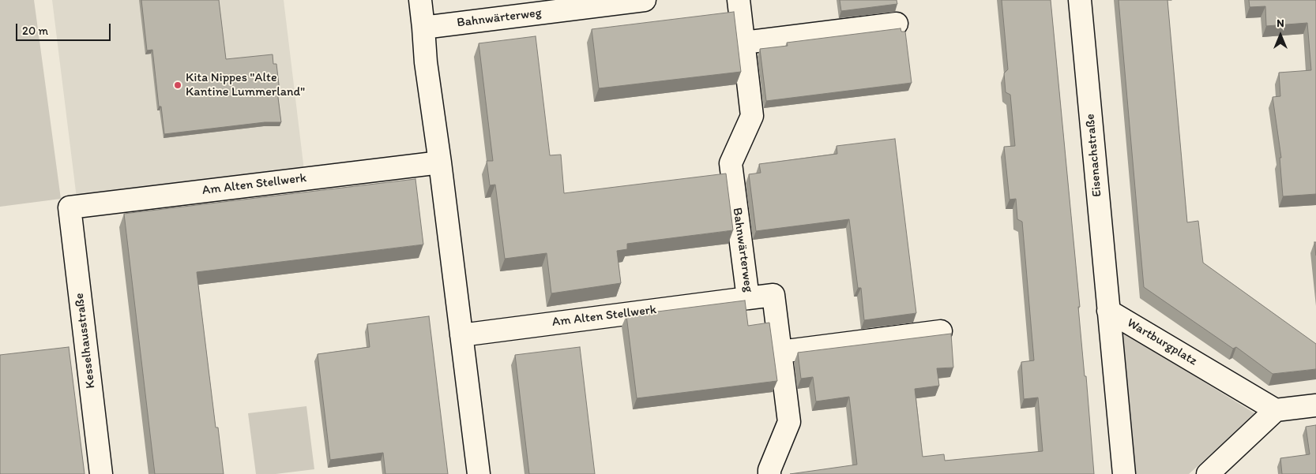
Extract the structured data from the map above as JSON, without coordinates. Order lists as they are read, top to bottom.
{
  "streets": {
    "street": [
      "Bahnwärterweg",
      "Eisenachstraße",
      "Am Alten Stellwerk",
      "Kesselhausstraße",
      "Wartburgplatz"
    ]
  },
  "crossings": [
    ["Bahnwärterweg", "Am Alten Stellwerk"],
    ["Eisenachstraße", "Wartburgplatz"],
    ["Am Alten Stellwerk", "Kesselhausstraße"]
  ],
  "places": ["Kita Nippes \"Alte Kantine Lummerland\""],
  "scale_bar": "20 m",
  "north": "top"
}
